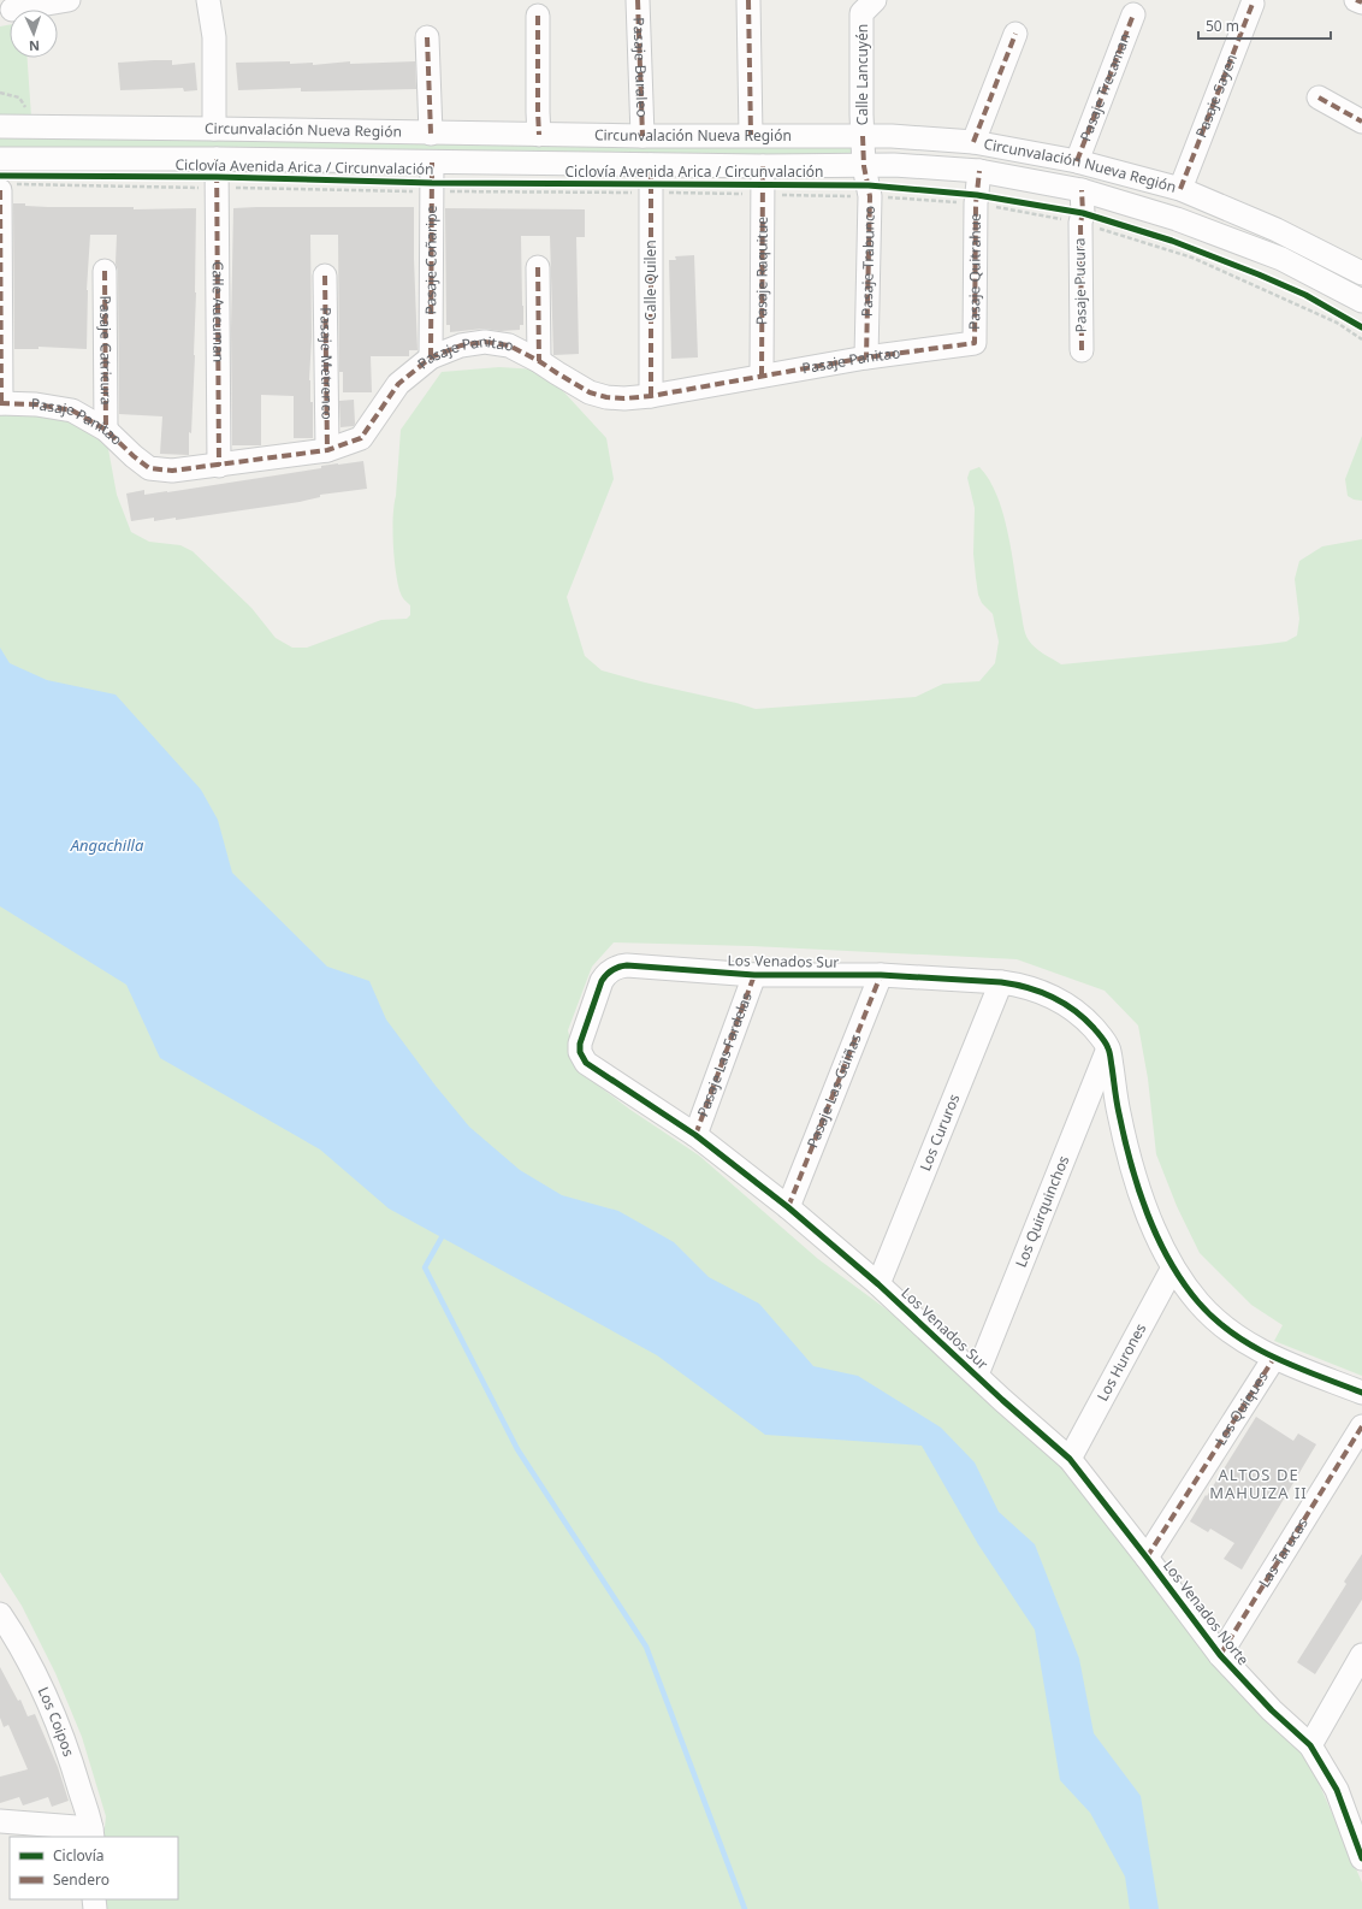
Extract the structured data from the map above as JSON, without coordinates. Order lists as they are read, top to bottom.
{
  "streets": {
    "street": [
      "Pasaje Buraleo",
      "Calle Lancuyén",
      "Pasaje Trecaman",
      "Pasaje Sayen",
      "Circunvalación Nueva Región",
      "Pasaje Coñaripe",
      "Pasaje Trabunco",
      "Pasaje Raquitue",
      "Pasaje Quitrahue",
      "Calle Quilen",
      "Pasaje Pucura",
      "Calle Aucuman",
      "Pasaje Catricura",
      "Pasaje Panitao",
      "Pasaje Metrenco",
      "Los Venados Sur",
      "Pasaje Las Fardelas",
      "Pasaje Las Güiñas",
      "Los Cururos",
      "Los Quirquinchos",
      "Los Hurones",
      "Los Quiques",
      "Las Tarucas",
      "Los Venados Norte",
      "Los Coipos"
    ],
    "cycle path": ["Ciclovía Avenida Arica / Circunvalación"]
  },
  "crossings": [
    ["Pasaje Buraleo", "Circunvalación Nueva Región"],
    ["Calle Lancuyén", "Circunvalación Nueva Región"],
    ["Calle Lancuyén", "Pasaje Trabunco"],
    ["Pasaje Trecaman", "Circunvalación Nueva Región"],
    ["Pasaje Sayen", "Circunvalación Nueva Región"],
    ["Circunvalación Nueva Región", "Pasaje Coñaripe"],
    ["Circunvalación Nueva Región", "Pasaje Trabunco"],
    ["Circunvalación Nueva Región", "Pasaje Raquitue"],
    ["Circunvalación Nueva Región", "Pasaje Quitrahue"],
    ["Circunvalación Nueva Región", "Calle Quilen"],
    ["Circunvalación Nueva Región", "Pasaje Pucura"],
    ["Circunvalación Nueva Región", "Calle Aucuman"],
    ["Pasaje Coñaripe", "Pasaje Panitao"],
    ["Pasaje Trabunco", "Pasaje Panitao"],
    ["Pasaje Raquitue", "Pasaje Panitao"],
    ["Pasaje Quitrahue", "Pasaje Panitao"],
    ["Calle Quilen", "Pasaje Panitao"],
    ["Calle Aucuman", "Pasaje Panitao"],
    ["Pasaje Catricura", "Pasaje Panitao"],
    ["Pasaje Panitao", "Pasaje Metrenco"],
    ["Los Venados Sur", "Pasaje Las Fardelas"],
    ["Los Venados Sur", "Pasaje Las Güiñas"],
    ["Los Venados Sur", "Los Cururos"],
    ["Los Venados Sur", "Los Quirquinchos"],
    ["Los Venados Sur", "Los Hurones"],
    ["Los Venados Sur", "Los Quiques"],
    ["Los Venados Sur", "Los Venados Norte"],
    ["Los Hurones", "Los Venados Norte"],
    ["Los Quiques", "Los Venados Norte"],
    ["Las Tarucas", "Los Venados Norte"]
  ],
  "districts": ["ALTOS DE MAHUIZA II"],
  "water": ["Angachilla"],
  "legend": ["Ciclovía", "Sendero"],
  "scale_bar": "50 m",
  "north": "bottom"
}
